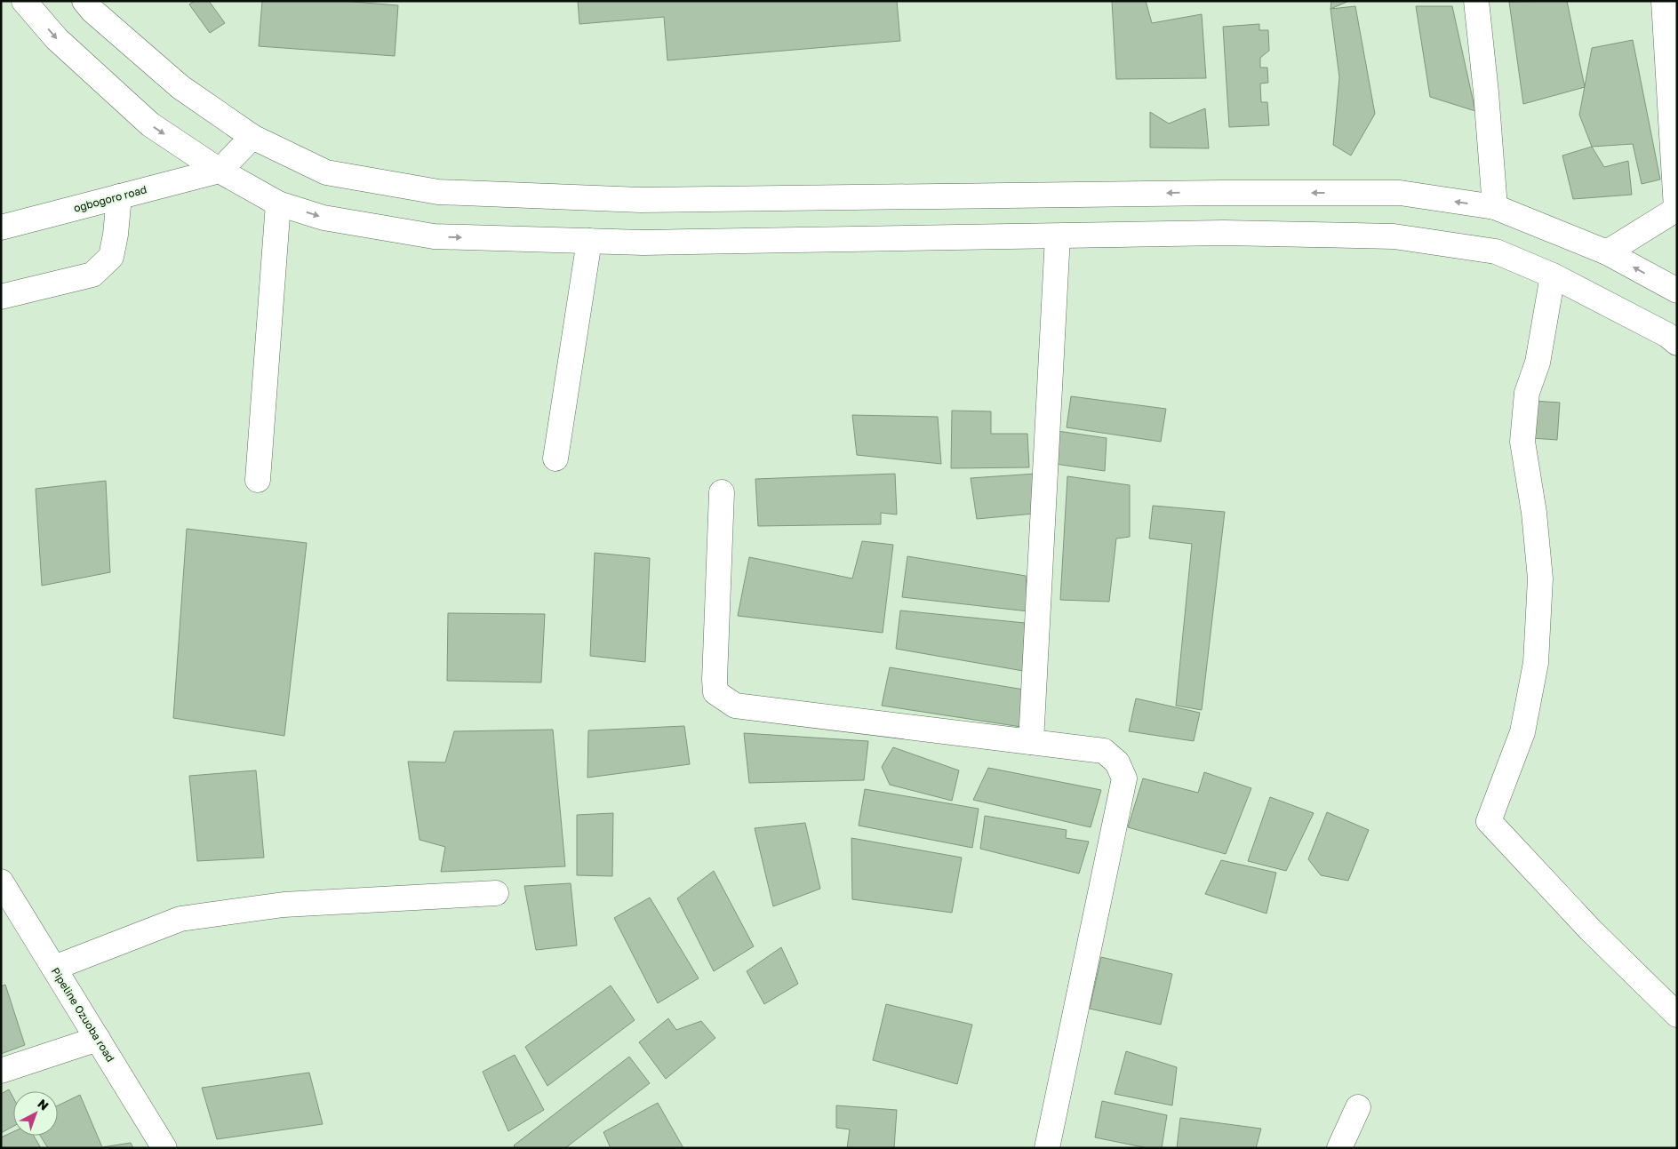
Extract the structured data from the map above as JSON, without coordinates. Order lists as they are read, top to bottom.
{
  "streets": {
    "street": ["ogbogoro road", "Pipeline Ozuoba road"]
  },
  "north": "top right"
}
